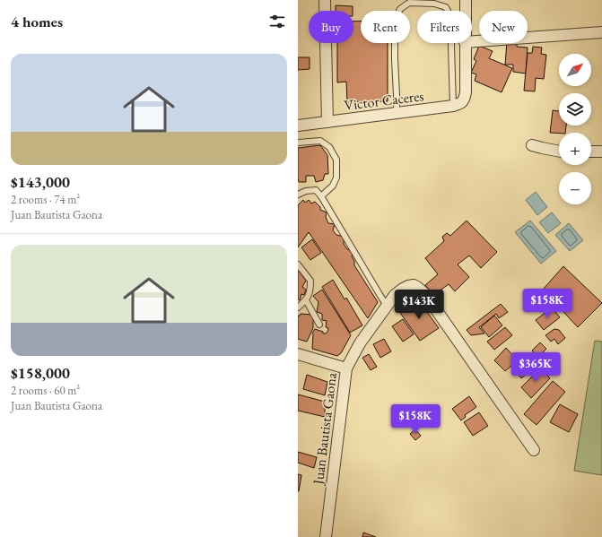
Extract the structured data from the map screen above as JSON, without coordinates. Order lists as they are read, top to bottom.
{
  "streets": {
    "street": ["Victor Caceres", "Juan Bautista Gaona"]
  },
  "north": "top right",
  "page": {
    "heading": "4 homes",
    "chip": [
      "Buy",
      "Rent",
      "Filters",
      "New"
    ],
    "list": [
      {
        "name": "$143,000",
        "note": "2 rooms · 74 m² · Juan Bautista Gaona"
      },
      {
        "name": "$158,000",
        "note": "2 rooms · 60 m² · Juan Bautista Gaona"
      }
    ],
    "map_buttons": ["+", "−"],
    "price": [
      "$158K",
      "$143K",
      "$365K",
      "$158K"
    ]
  }
}
